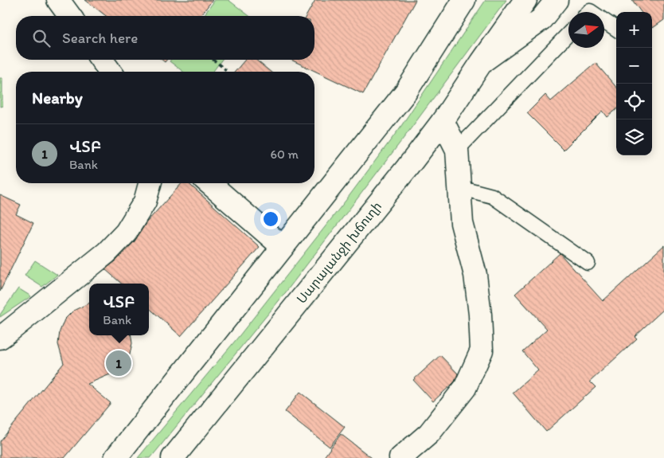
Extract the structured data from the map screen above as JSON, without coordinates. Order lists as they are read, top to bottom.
{
  "streets": {
    "main road": ["Սարալանջի խճուղի"]
  },
  "north": "right",
  "page": {
    "map_buttons": ["+", "−"],
    "search": "Search here",
    "heading": "Nearby",
    "list": [
      {
        "mark": "1",
        "name": "ՎՏԲ",
        "note": "Bank",
        "value": "60 m"
      }
    ],
    "popup": ["ՎՏԲ", "Bank"],
    "pins": "1"
  }
}
